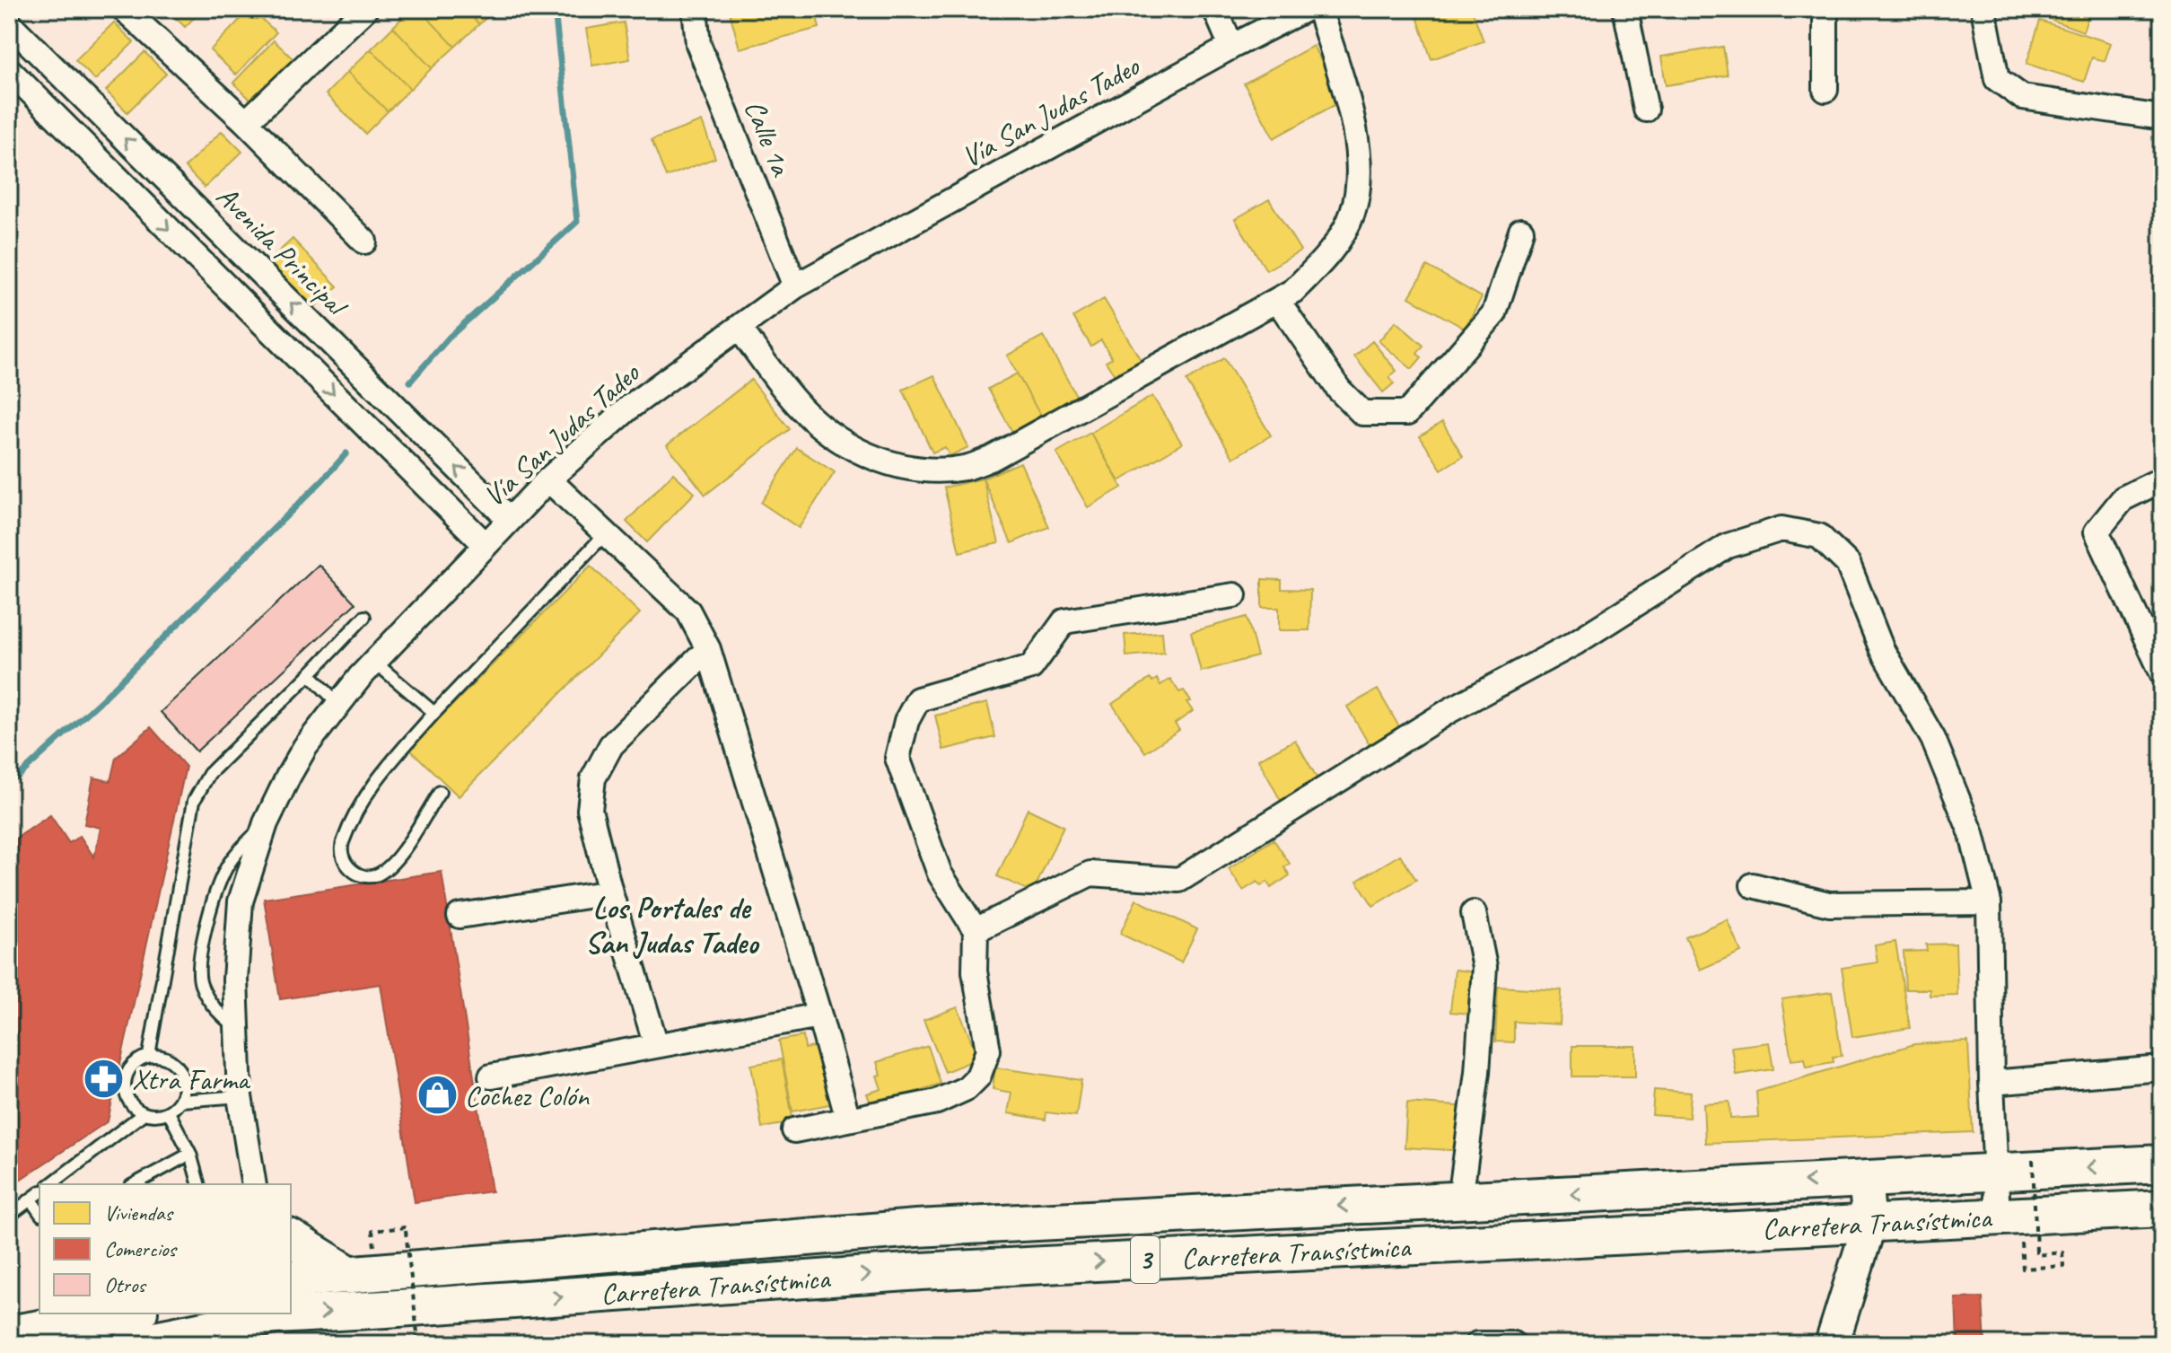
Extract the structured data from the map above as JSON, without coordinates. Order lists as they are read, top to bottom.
{
  "streets": {
    "main road": ["Carretera Transístmica", "3"],
    "street": ["Vía San Judas Tadeo", "Calle 1a", "Avenida Principal"]
  },
  "crossings": [
    ["Vía San Judas Tadeo", "Calle 1a"],
    ["Vía San Judas Tadeo", "Avenida Principal"]
  ],
  "districts": ["Los Portales de San Judas Tadeo"],
  "places": {
    "pharmacy": ["Xtra Farma"],
    "shop": ["Cochez Colón"]
  },
  "legend": ["Viviendas", "Comercios", "Otros"]
}
